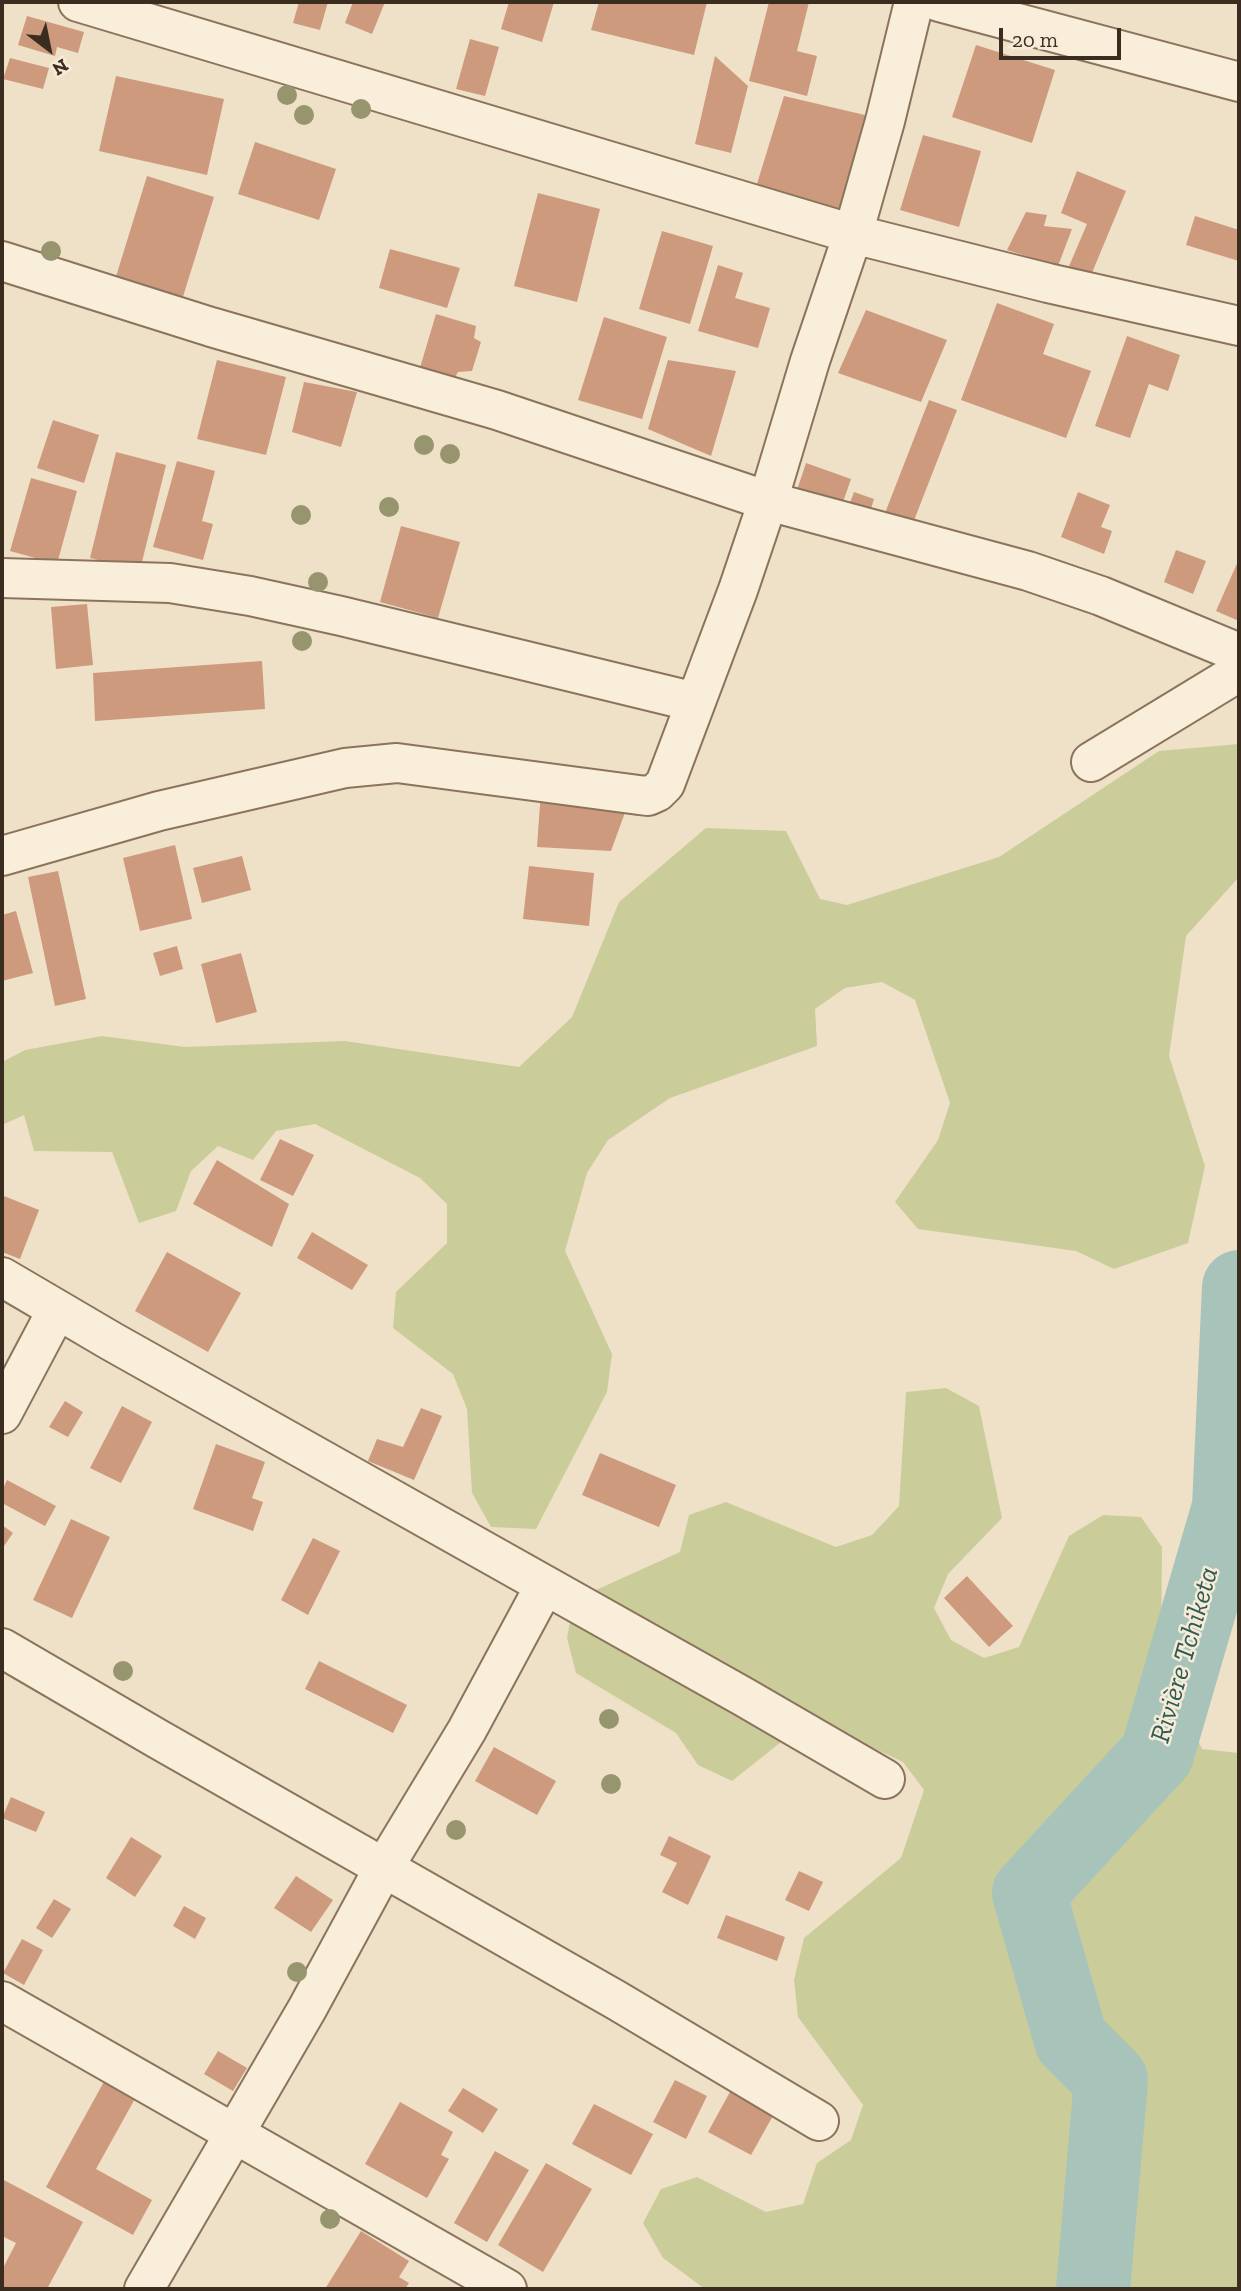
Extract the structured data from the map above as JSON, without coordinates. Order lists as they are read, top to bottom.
{
  "water": ["Rivière Tchiketa"],
  "scale_bar": "20 m",
  "north": "bottom right"
}
